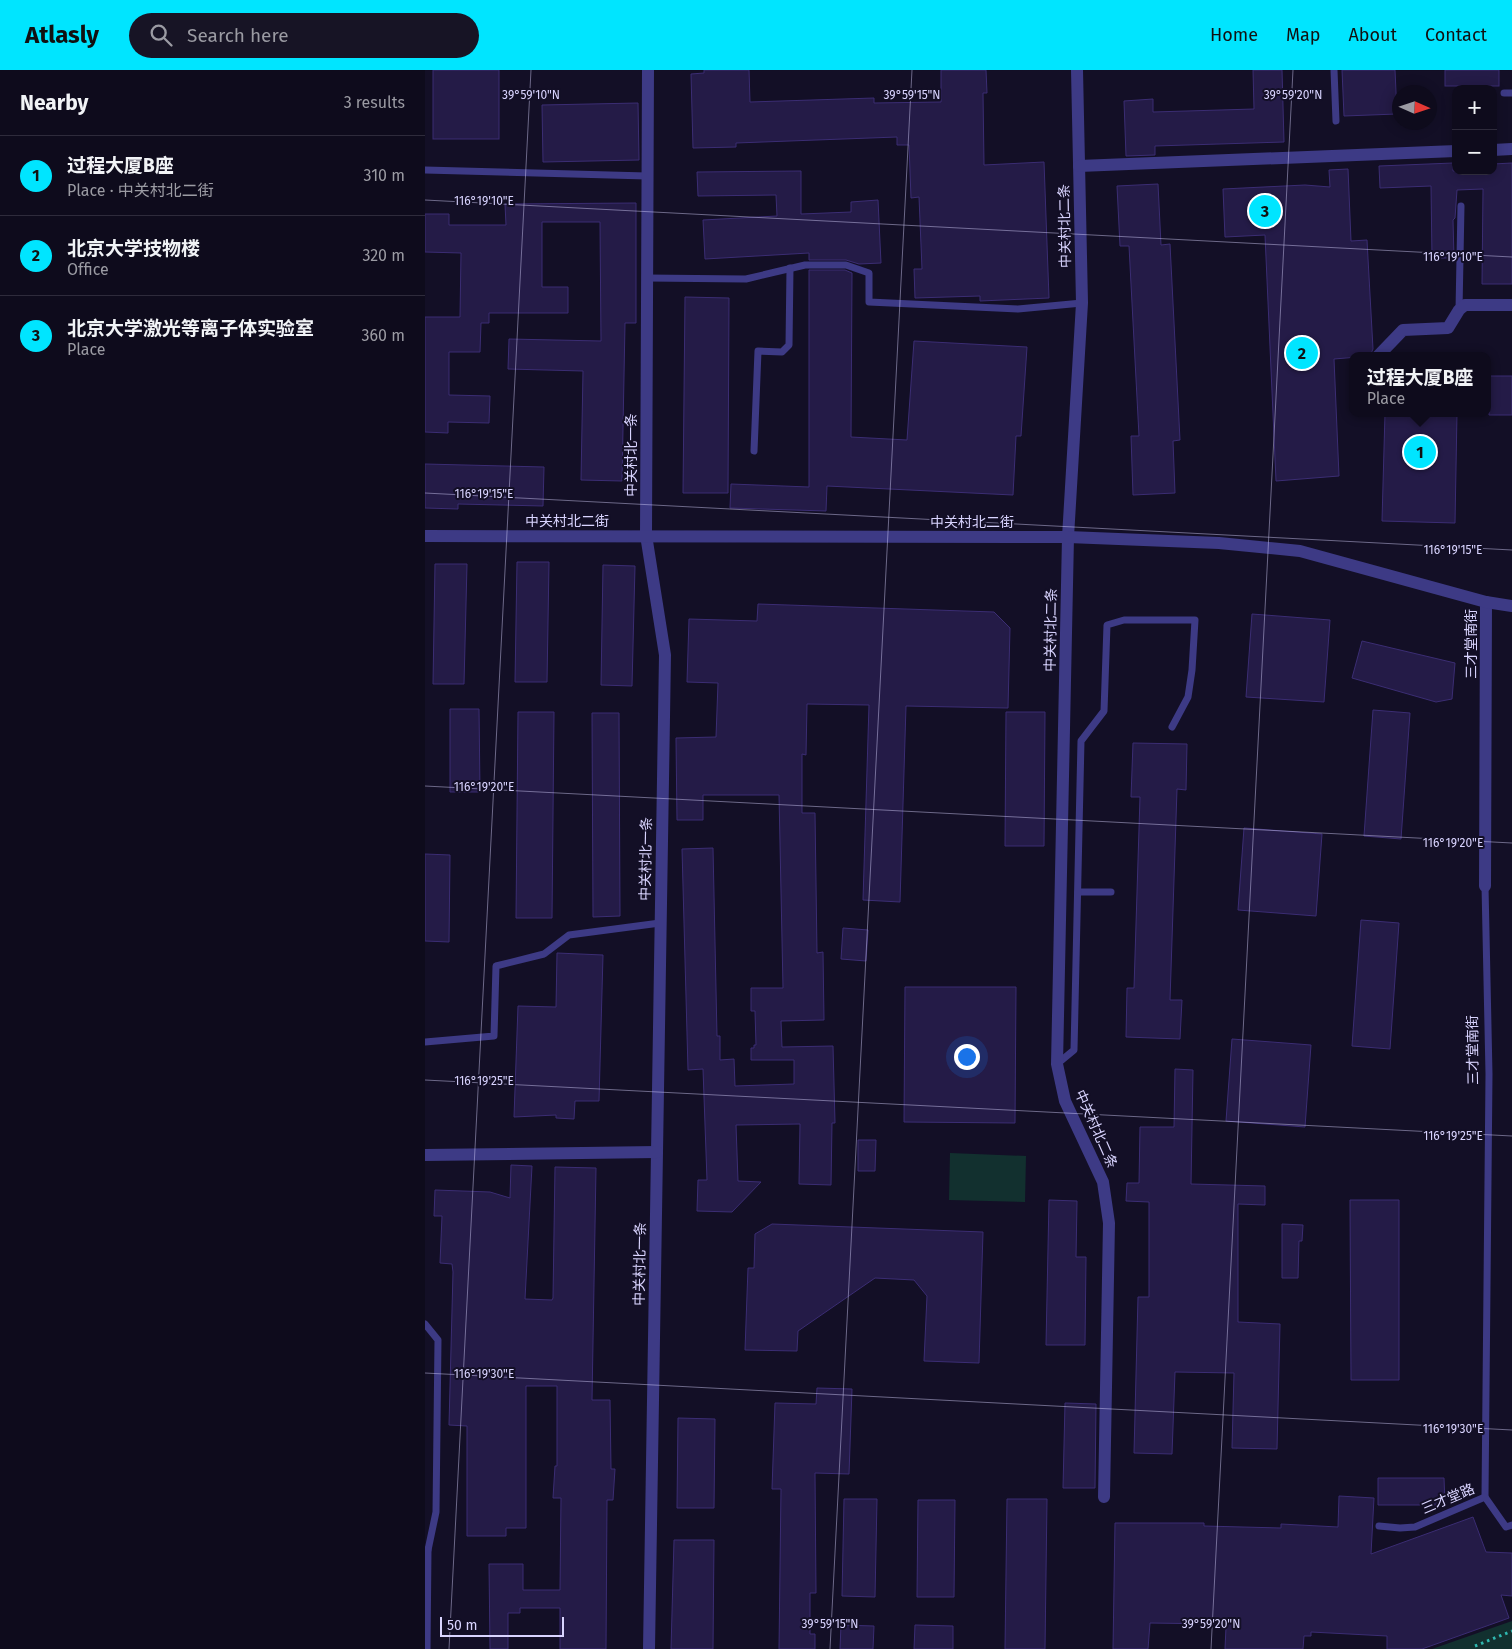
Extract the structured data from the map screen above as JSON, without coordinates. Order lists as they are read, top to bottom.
{
  "streets": {
    "street": [
      "中关村北二条",
      "中关村北一条",
      "中关村北二街",
      "三才堂南街"
    ],
    "lane": ["三才堂路"]
  },
  "crossings": [
    ["中关村北二条", "中关村北二街"],
    ["中关村北一条", "中关村北二街"],
    ["中关村北二街", "三才堂南街"],
    ["三才堂南街", "三才堂路"]
  ],
  "scale_bar": "50 m",
  "north": "right",
  "page": {
    "header": "Atlasly",
    "search": "Search here",
    "nav": [
      "Home",
      "Map",
      "About",
      "Contact"
    ],
    "heading": ["Nearby", "3 results"],
    "map_buttons": ["+", "−"],
    "list": [
      {
        "mark": "1",
        "name": "过程大厦B座",
        "note": "Place · 中关村北二街",
        "value": "310 m"
      },
      {
        "mark": "2",
        "name": "北京大学技物楼",
        "note": "Office",
        "value": "320 m"
      },
      {
        "mark": "3",
        "name": "北京大学激光等离子体实验室",
        "note": "Place",
        "value": "360 m"
      }
    ],
    "pins": ["3", "2", "1"],
    "popup": ["过程大厦B座", "Place"],
    "scale": "50 m"
  },
  "coordinates": [
    "39°59'10\"N",
    "39°59'15\"N",
    "39°59'20\"N",
    "116°19'10\"E",
    "116°19'15\"E",
    "116°19'20\"E",
    "116°19'25\"E",
    "116°19'30\"E"
  ]
}
